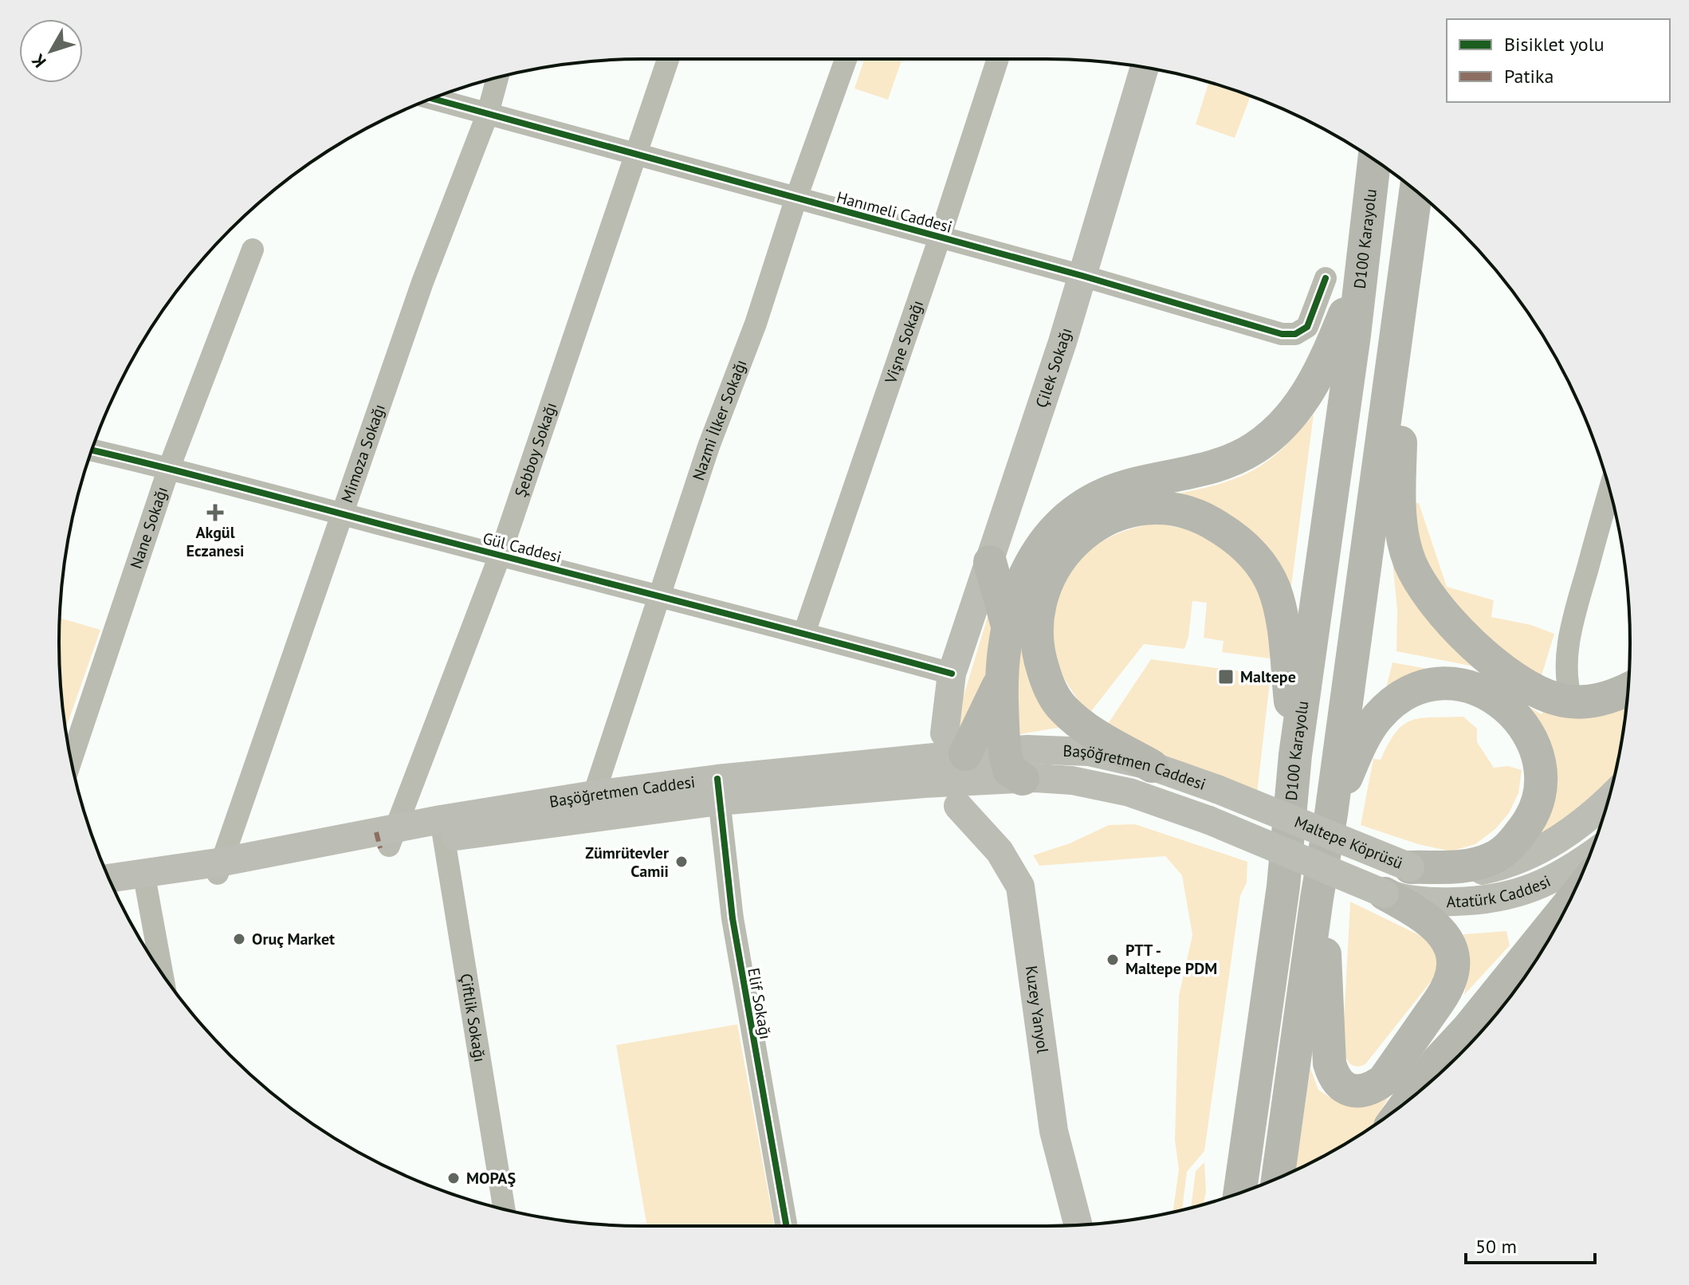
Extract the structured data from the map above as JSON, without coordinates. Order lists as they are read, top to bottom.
{
  "streets": {
    "highway": ["D100 Karayolu"],
    "main road": [
      "Çilek Sokağı",
      "Başöğretmen Caddesi",
      "Maltepe Köprüsü",
      "Atatürk Caddesi",
      "Kuzey Yanyol"
    ],
    "street": [
      "Hanımeli Caddesi",
      "Vişne Sokağı",
      "Nazmi İlker Sokağı",
      "Şebboy Sokağı",
      "Mimoza Sokağı",
      "Nane Sokağı",
      "Gül Caddesi",
      "Elif Sokağı",
      "Çiftlik Sokağı"
    ]
  },
  "crossings": [
    ["Hanımeli Caddesi", "Vişne Sokağı"],
    ["Hanımeli Caddesi", "Çilek Sokağı"],
    ["Hanımeli Caddesi", "Nazmi İlker Sokağı"],
    ["Hanımeli Caddesi", "Şebboy Sokağı"],
    ["Hanımeli Caddesi", "Mimoza Sokağı"],
    ["Vişne Sokağı", "Gül Caddesi"],
    ["Çilek Sokağı", "Gül Caddesi"],
    ["Çilek Sokağı", "Başöğretmen Caddesi"],
    ["Nazmi İlker Sokağı", "Gül Caddesi"],
    ["Nazmi İlker Sokağı", "Başöğretmen Caddesi"],
    ["Şebboy Sokağı", "Gül Caddesi"],
    ["Şebboy Sokağı", "Başöğretmen Caddesi"],
    ["Mimoza Sokağı", "Gül Caddesi"],
    ["Mimoza Sokağı", "Başöğretmen Caddesi"],
    ["Nane Sokağı", "Gül Caddesi"],
    ["Başöğretmen Caddesi", "Maltepe Köprüsü"],
    ["Başöğretmen Caddesi", "Elif Sokağı"],
    ["Başöğretmen Caddesi", "Çiftlik Sokağı"],
    ["Maltepe Köprüsü", "Atatürk Caddesi"]
  ],
  "places": {
    "health": ["Akgül Eczanesi"],
    "transit": ["Maltepe"],
    "other": [
      "Zümrütevler Camii",
      "Oruç Market",
      "PTT - Maltepe PDM",
      "MOPAŞ"
    ]
  },
  "legend": ["Bisiklet yolu", "Patika"],
  "scale_bar": "50 m",
  "north": "bottom left"
}
